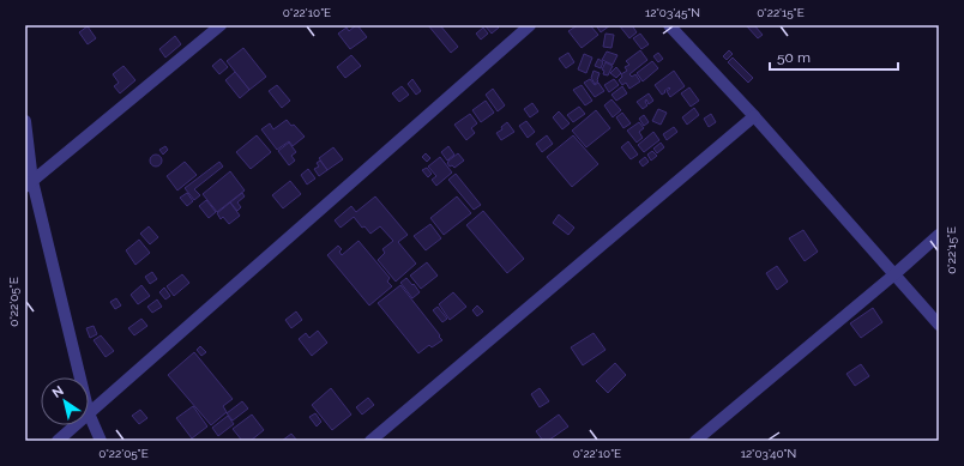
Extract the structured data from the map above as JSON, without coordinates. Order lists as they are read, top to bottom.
{
  "scale_bar": "50 m",
  "north": "top left",
  "coordinates": [
    "0°22'10\"E",
    "12°03'45\"N",
    "0°22'15\"E",
    "0°22'05\"E",
    "12°03'40\"N"
  ]
}
